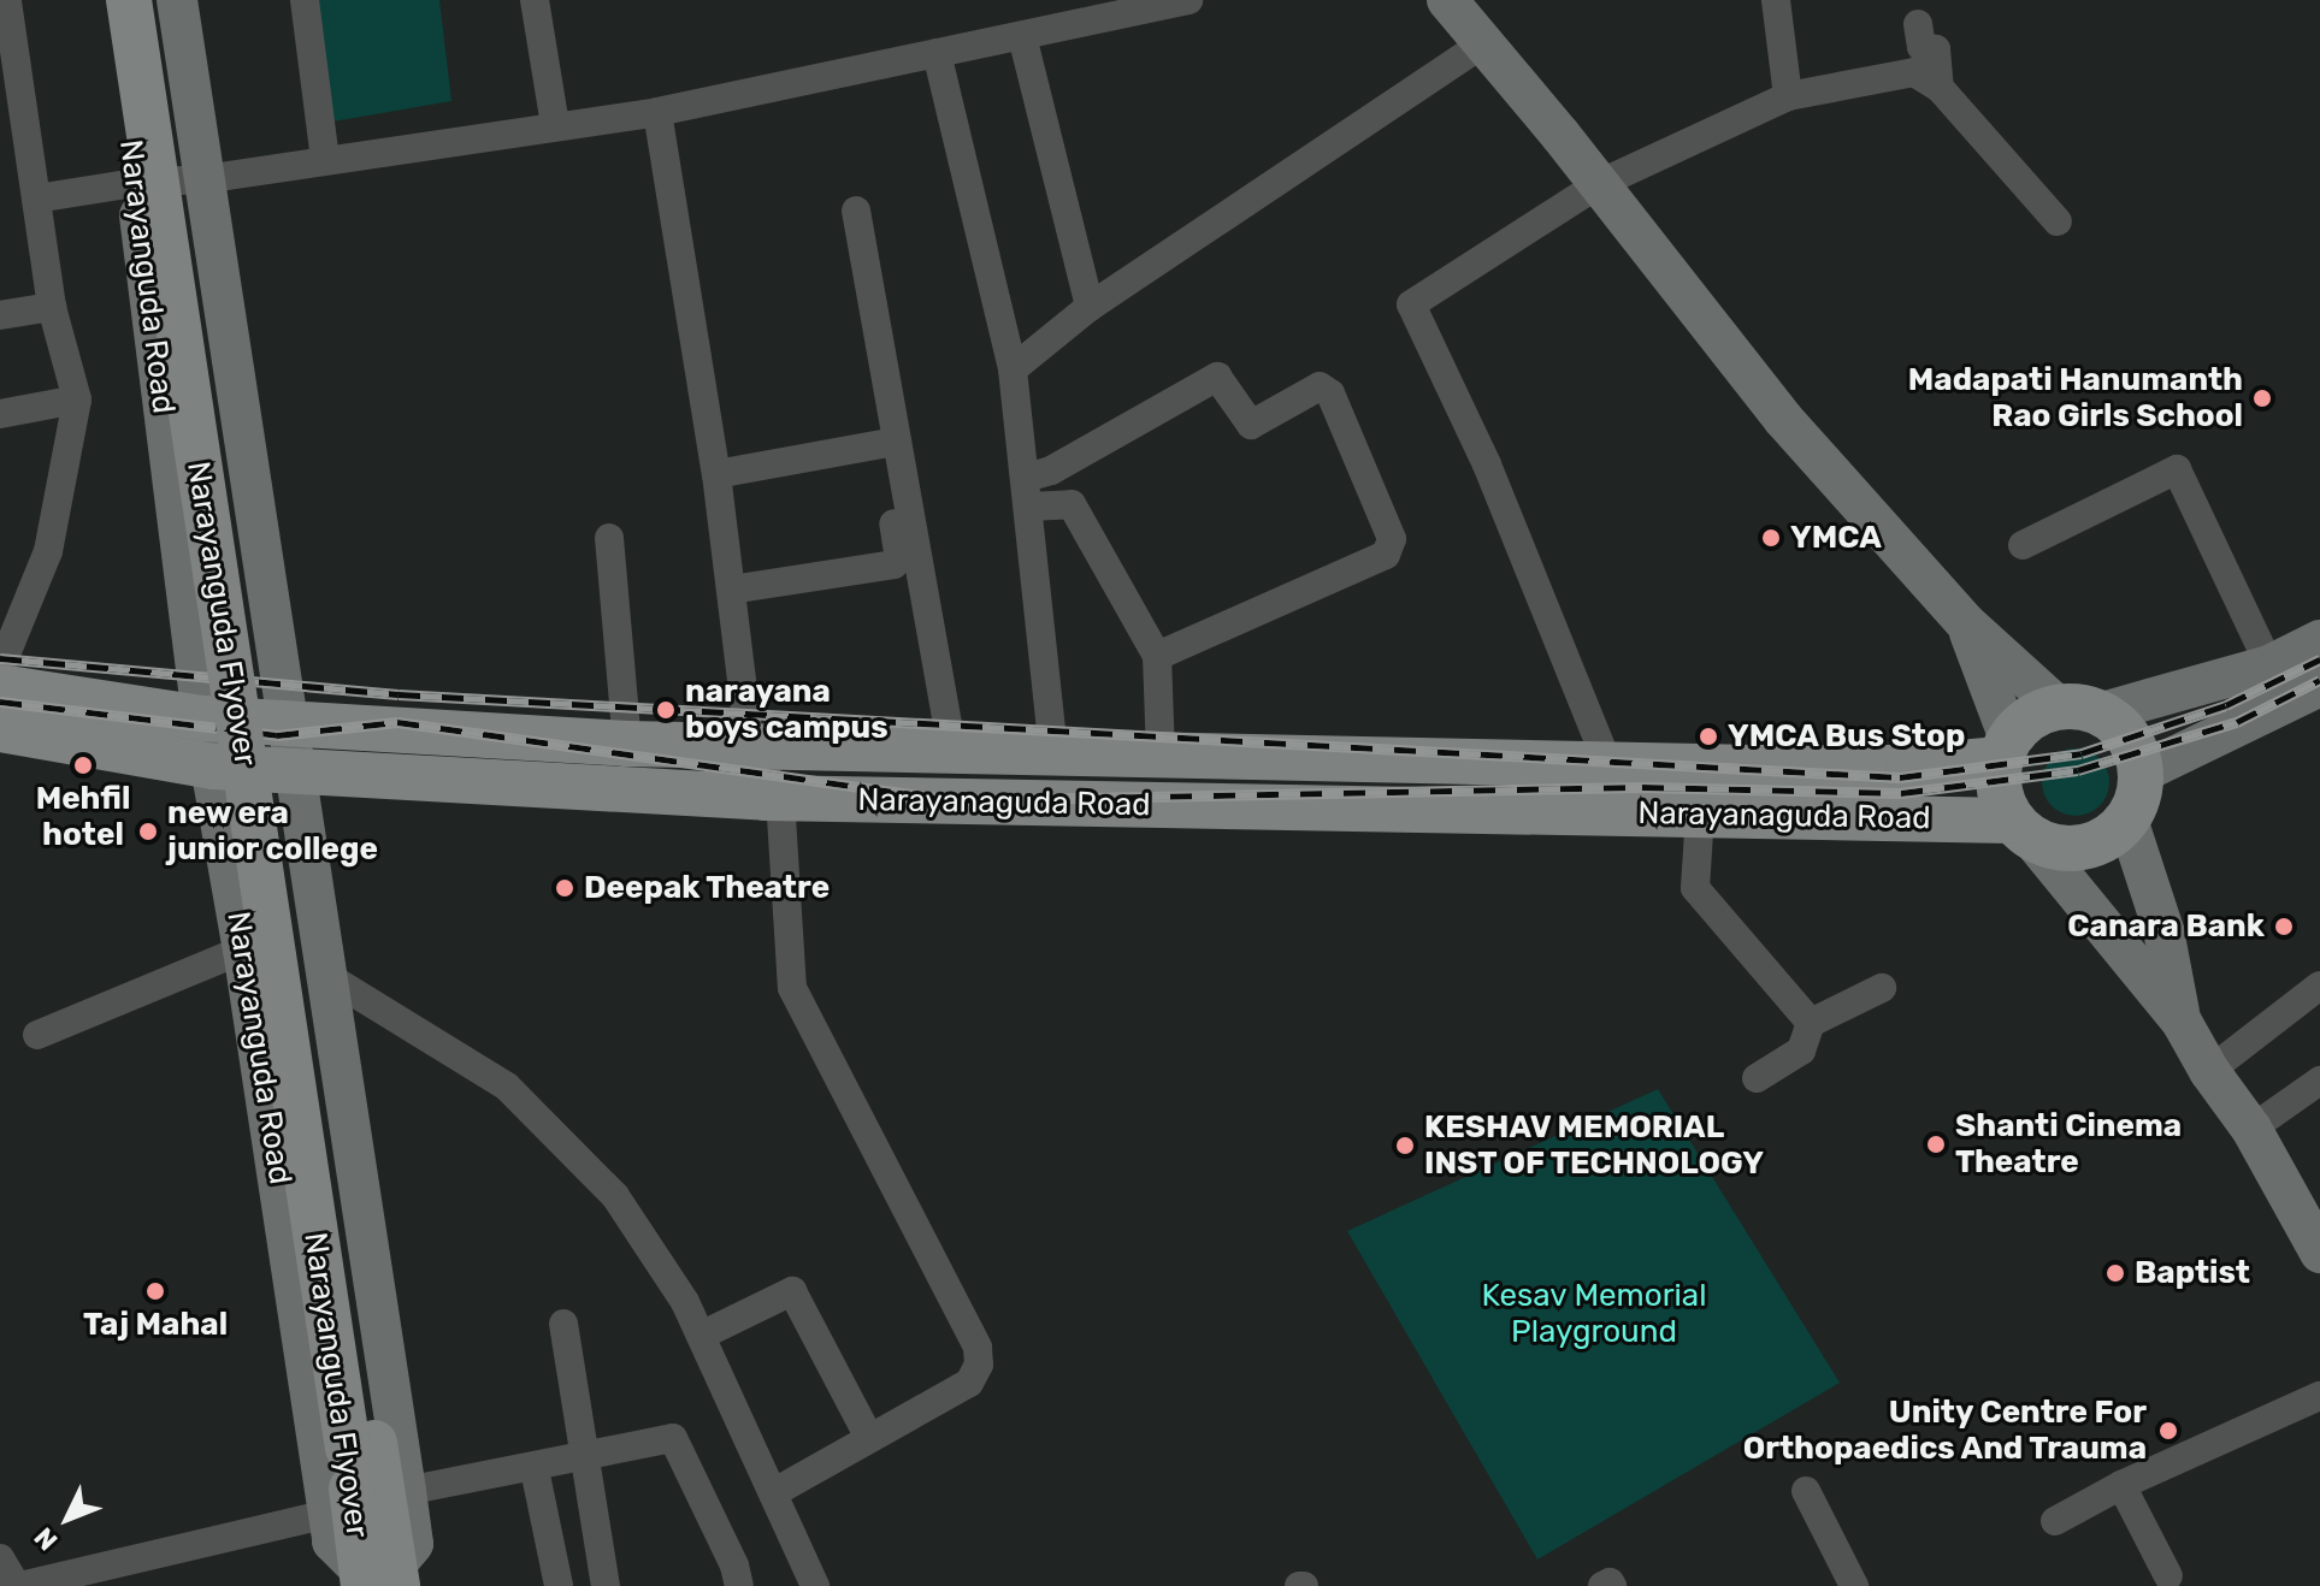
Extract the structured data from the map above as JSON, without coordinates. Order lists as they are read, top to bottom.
{
  "streets": {
    "main road": ["Narayanguda Flyover", "Narayanaguda Road"],
    "street": ["Narayanguda Road"]
  },
  "crossings": [
    ["Narayanguda Road", "Narayanguda Flyover"],
    ["Narayanguda Road", "Narayanaguda Road"]
  ],
  "parks": ["Kesav Memorial Playground"],
  "places": [
    "Madapati Hanumanth Rao Girls School",
    "YMCA",
    "narayana boys campus",
    "YMCA Bus Stop",
    "Mehfil hotel",
    "new era junior college",
    "Deepak Theatre",
    "Canara Bank",
    "Shanti Cinema Theatre",
    "KESHAV MEMORIAL INST OF TECHNOLOGY",
    "Baptist",
    "Taj Mahal",
    "Unity Centre For Orthopaedics And Trauma"
  ],
  "north": "bottom left"
}
